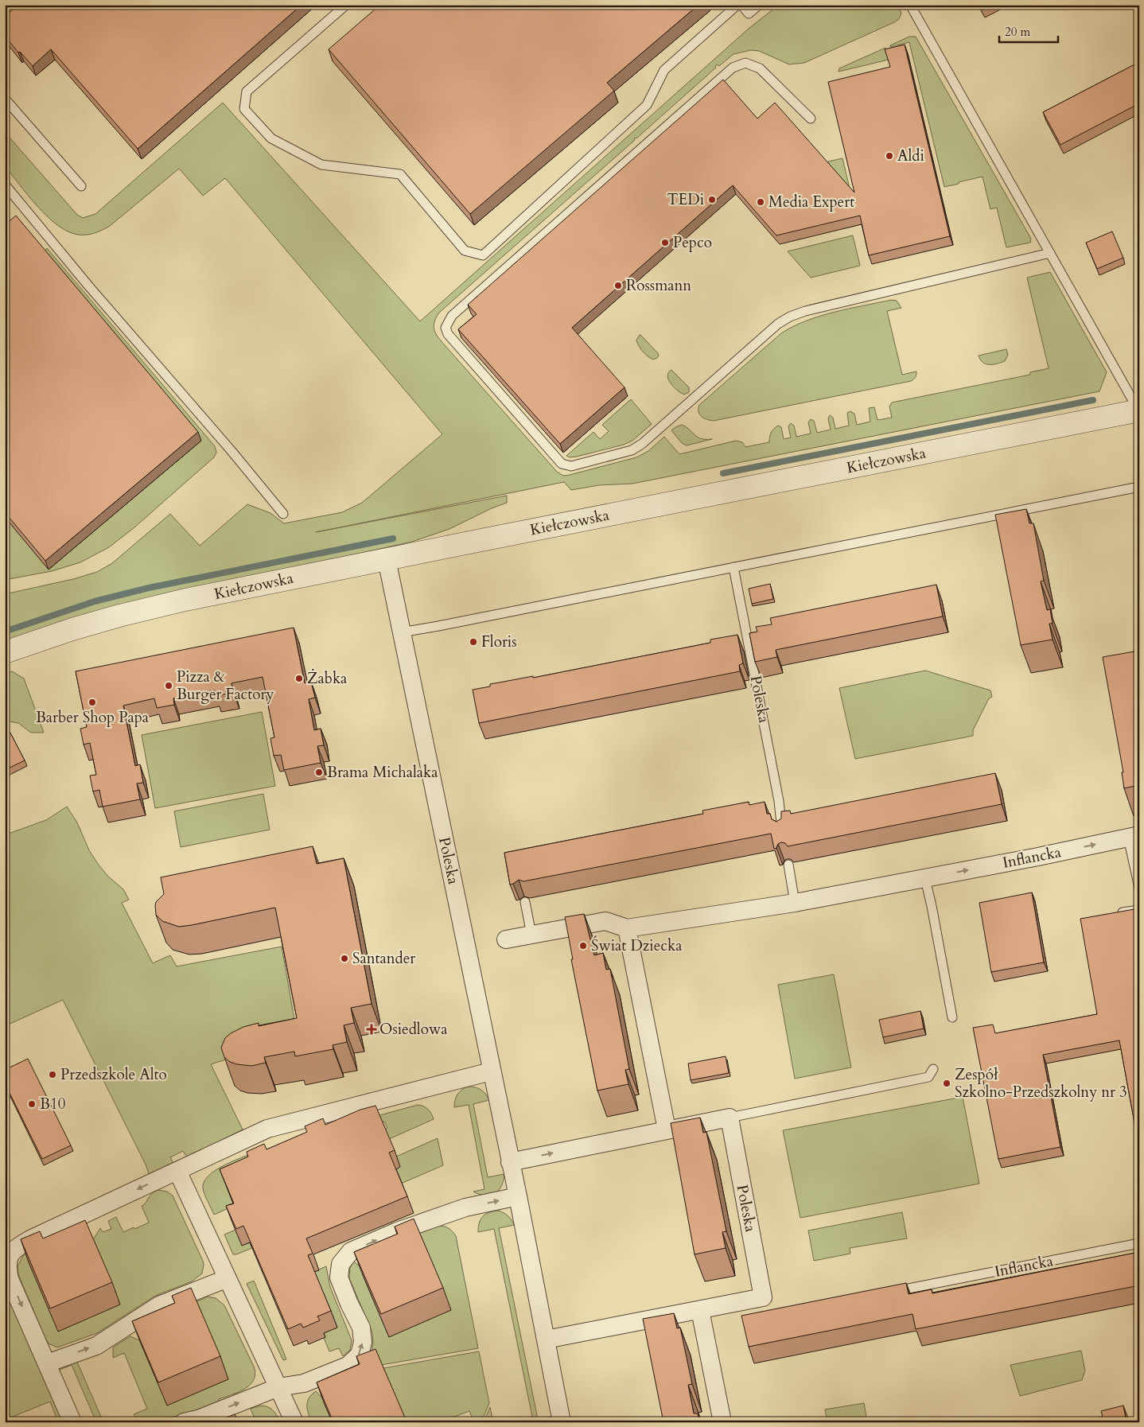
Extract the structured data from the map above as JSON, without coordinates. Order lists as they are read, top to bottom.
{
  "streets": {
    "street": ["Kiełczowska", "Poleska", "Inflancka"]
  },
  "crossings": [
    ["Kiełczowska", "Poleska"]
  ],
  "one_way": ["Inflancka"],
  "places": {
    "other": [
      "Aldi",
      "TEDi",
      "Media Expert",
      "Pepco",
      "Rossmann",
      "Floris",
      "Żabka",
      "Pizza & Burger Factory",
      "Barber Shop Papa",
      "Brama Michalaka",
      "Świat Dziecka",
      "Santander",
      "Przedszkole Alto",
      "Zespół Szkolno-Przedszkolny nr 3",
      "B10"
    ],
    "health": ["Osiedlowa"]
  },
  "scale_bar": "20 m"
}
